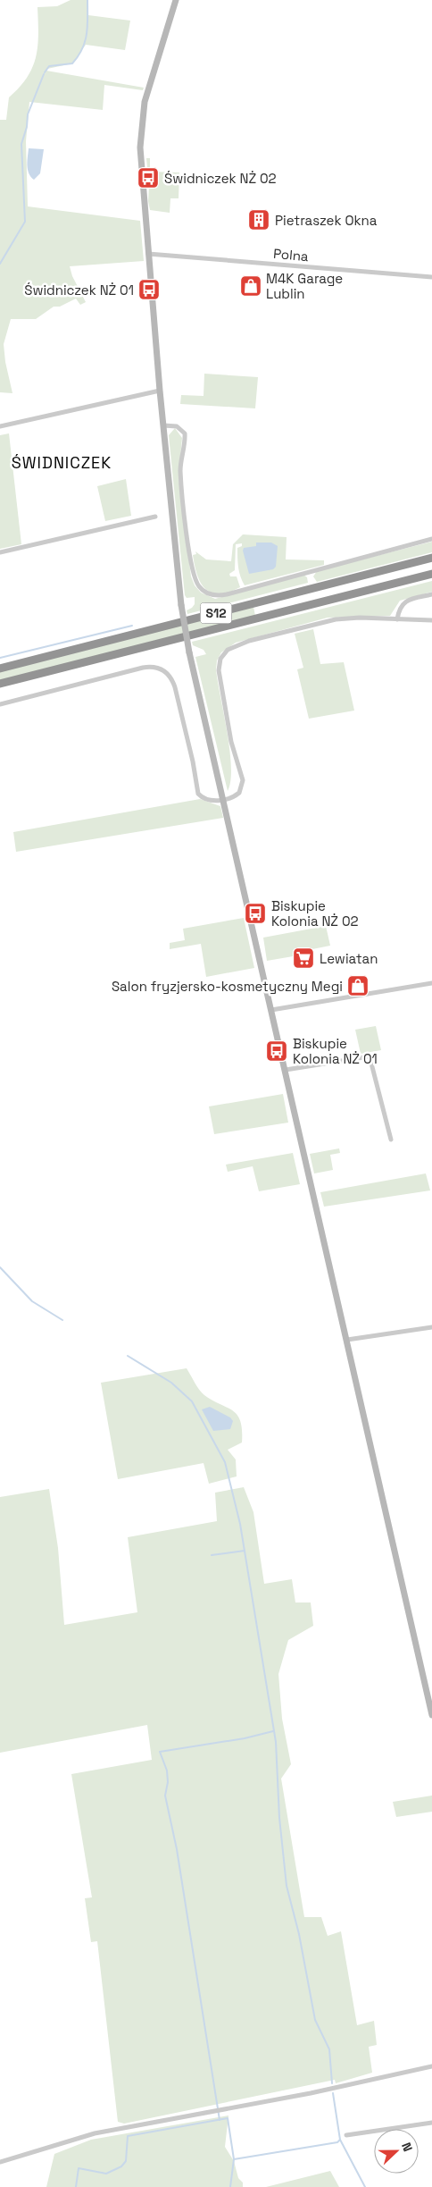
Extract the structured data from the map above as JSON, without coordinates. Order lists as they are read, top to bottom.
{
  "streets": {
    "highway": ["S12"],
    "street": ["Polna"]
  },
  "districts": ["ŚWIDNICZEK"],
  "places": {
    "bus stop": [
      "Świdniczek NŻ 02",
      "Świdniczek NŻ 01",
      "Biskupie Kolonia NŻ 02",
      "Biskupie Kolonia NŻ 01"
    ],
    "building": ["Pietraszek Okna"],
    "shop": ["M4K Garage Lublin", "Salon fryzjersko-kosmetyczny Megi"],
    "supermarket": ["Lewiatan"]
  },
  "north": "right"
}
